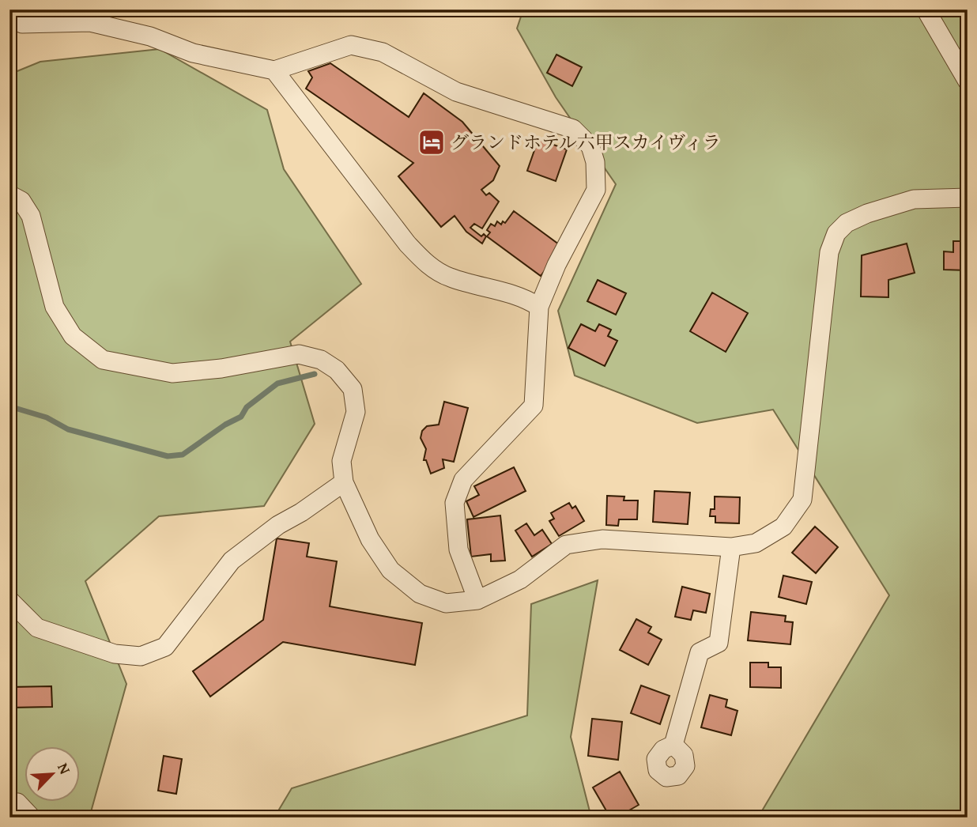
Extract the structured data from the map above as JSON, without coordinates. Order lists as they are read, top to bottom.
{
  "places": {
    "hotel": ["グランドホテル六甲スカイヴィラ"]
  },
  "north": "top right"
}
